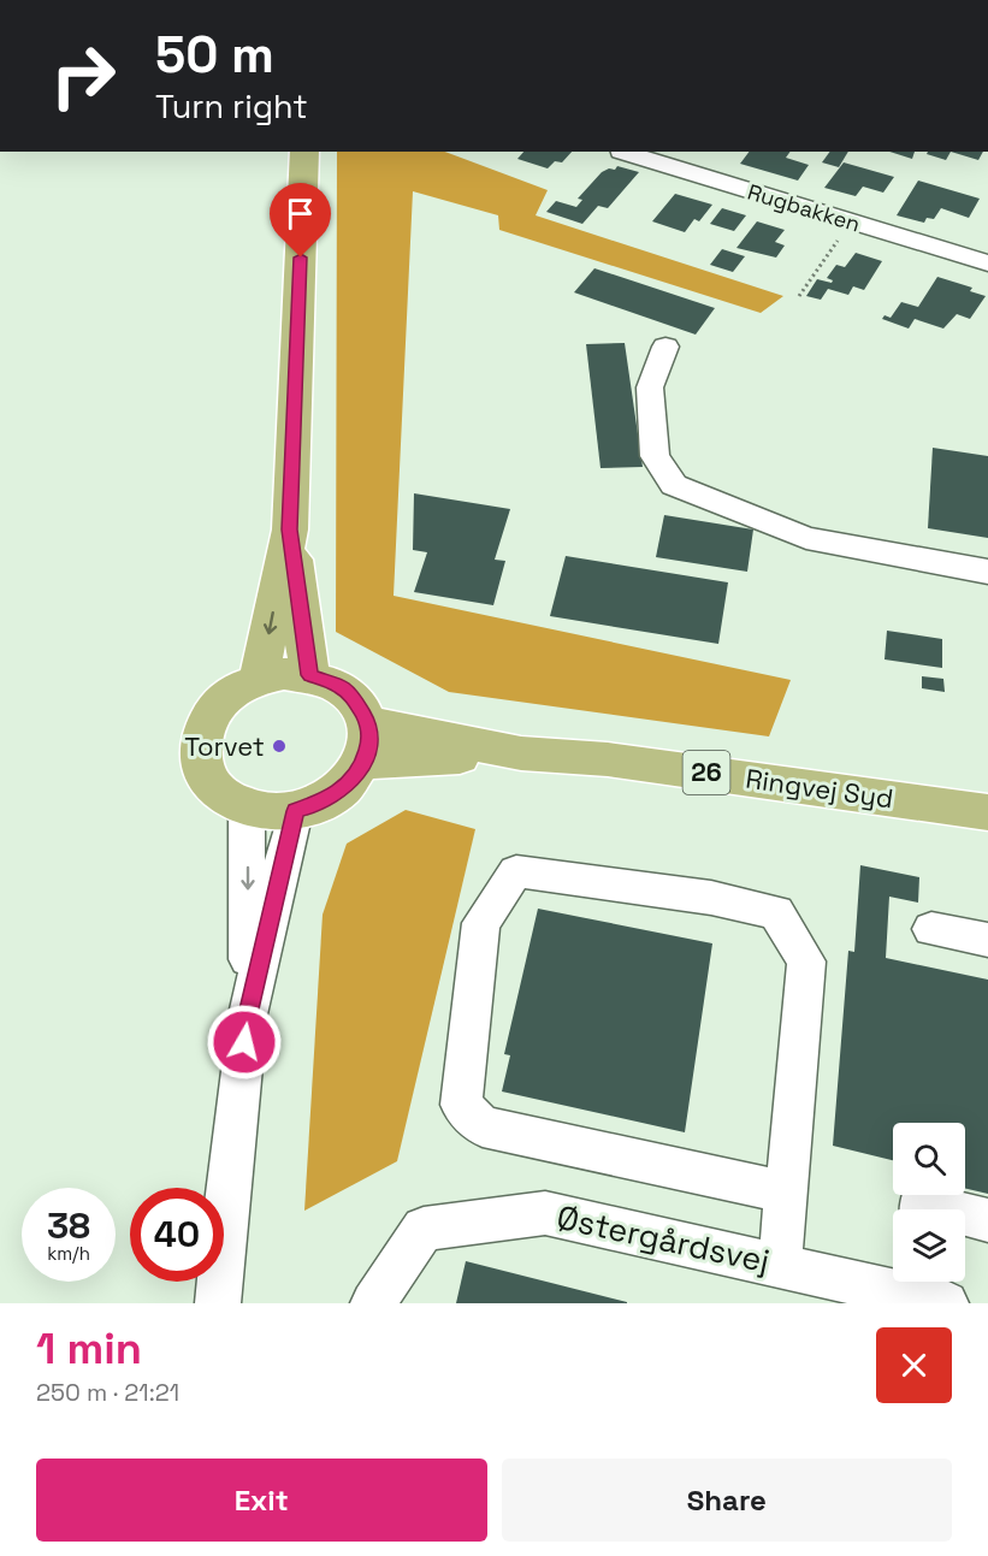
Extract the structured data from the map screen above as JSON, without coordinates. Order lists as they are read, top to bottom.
{
  "streets": {
    "main road": ["26", "Ringvej Syd"],
    "street": ["Rugbakken", "Østergårdsvej"]
  },
  "places": ["Torvet"],
  "page": {
    "turn": ["50 m", "Turn right"],
    "speed": "38 km/h",
    "limit": "40",
    "heading": ["1 min", "250 m · 21:21"],
    "buttons": ["Exit", "Share"]
  }
}
